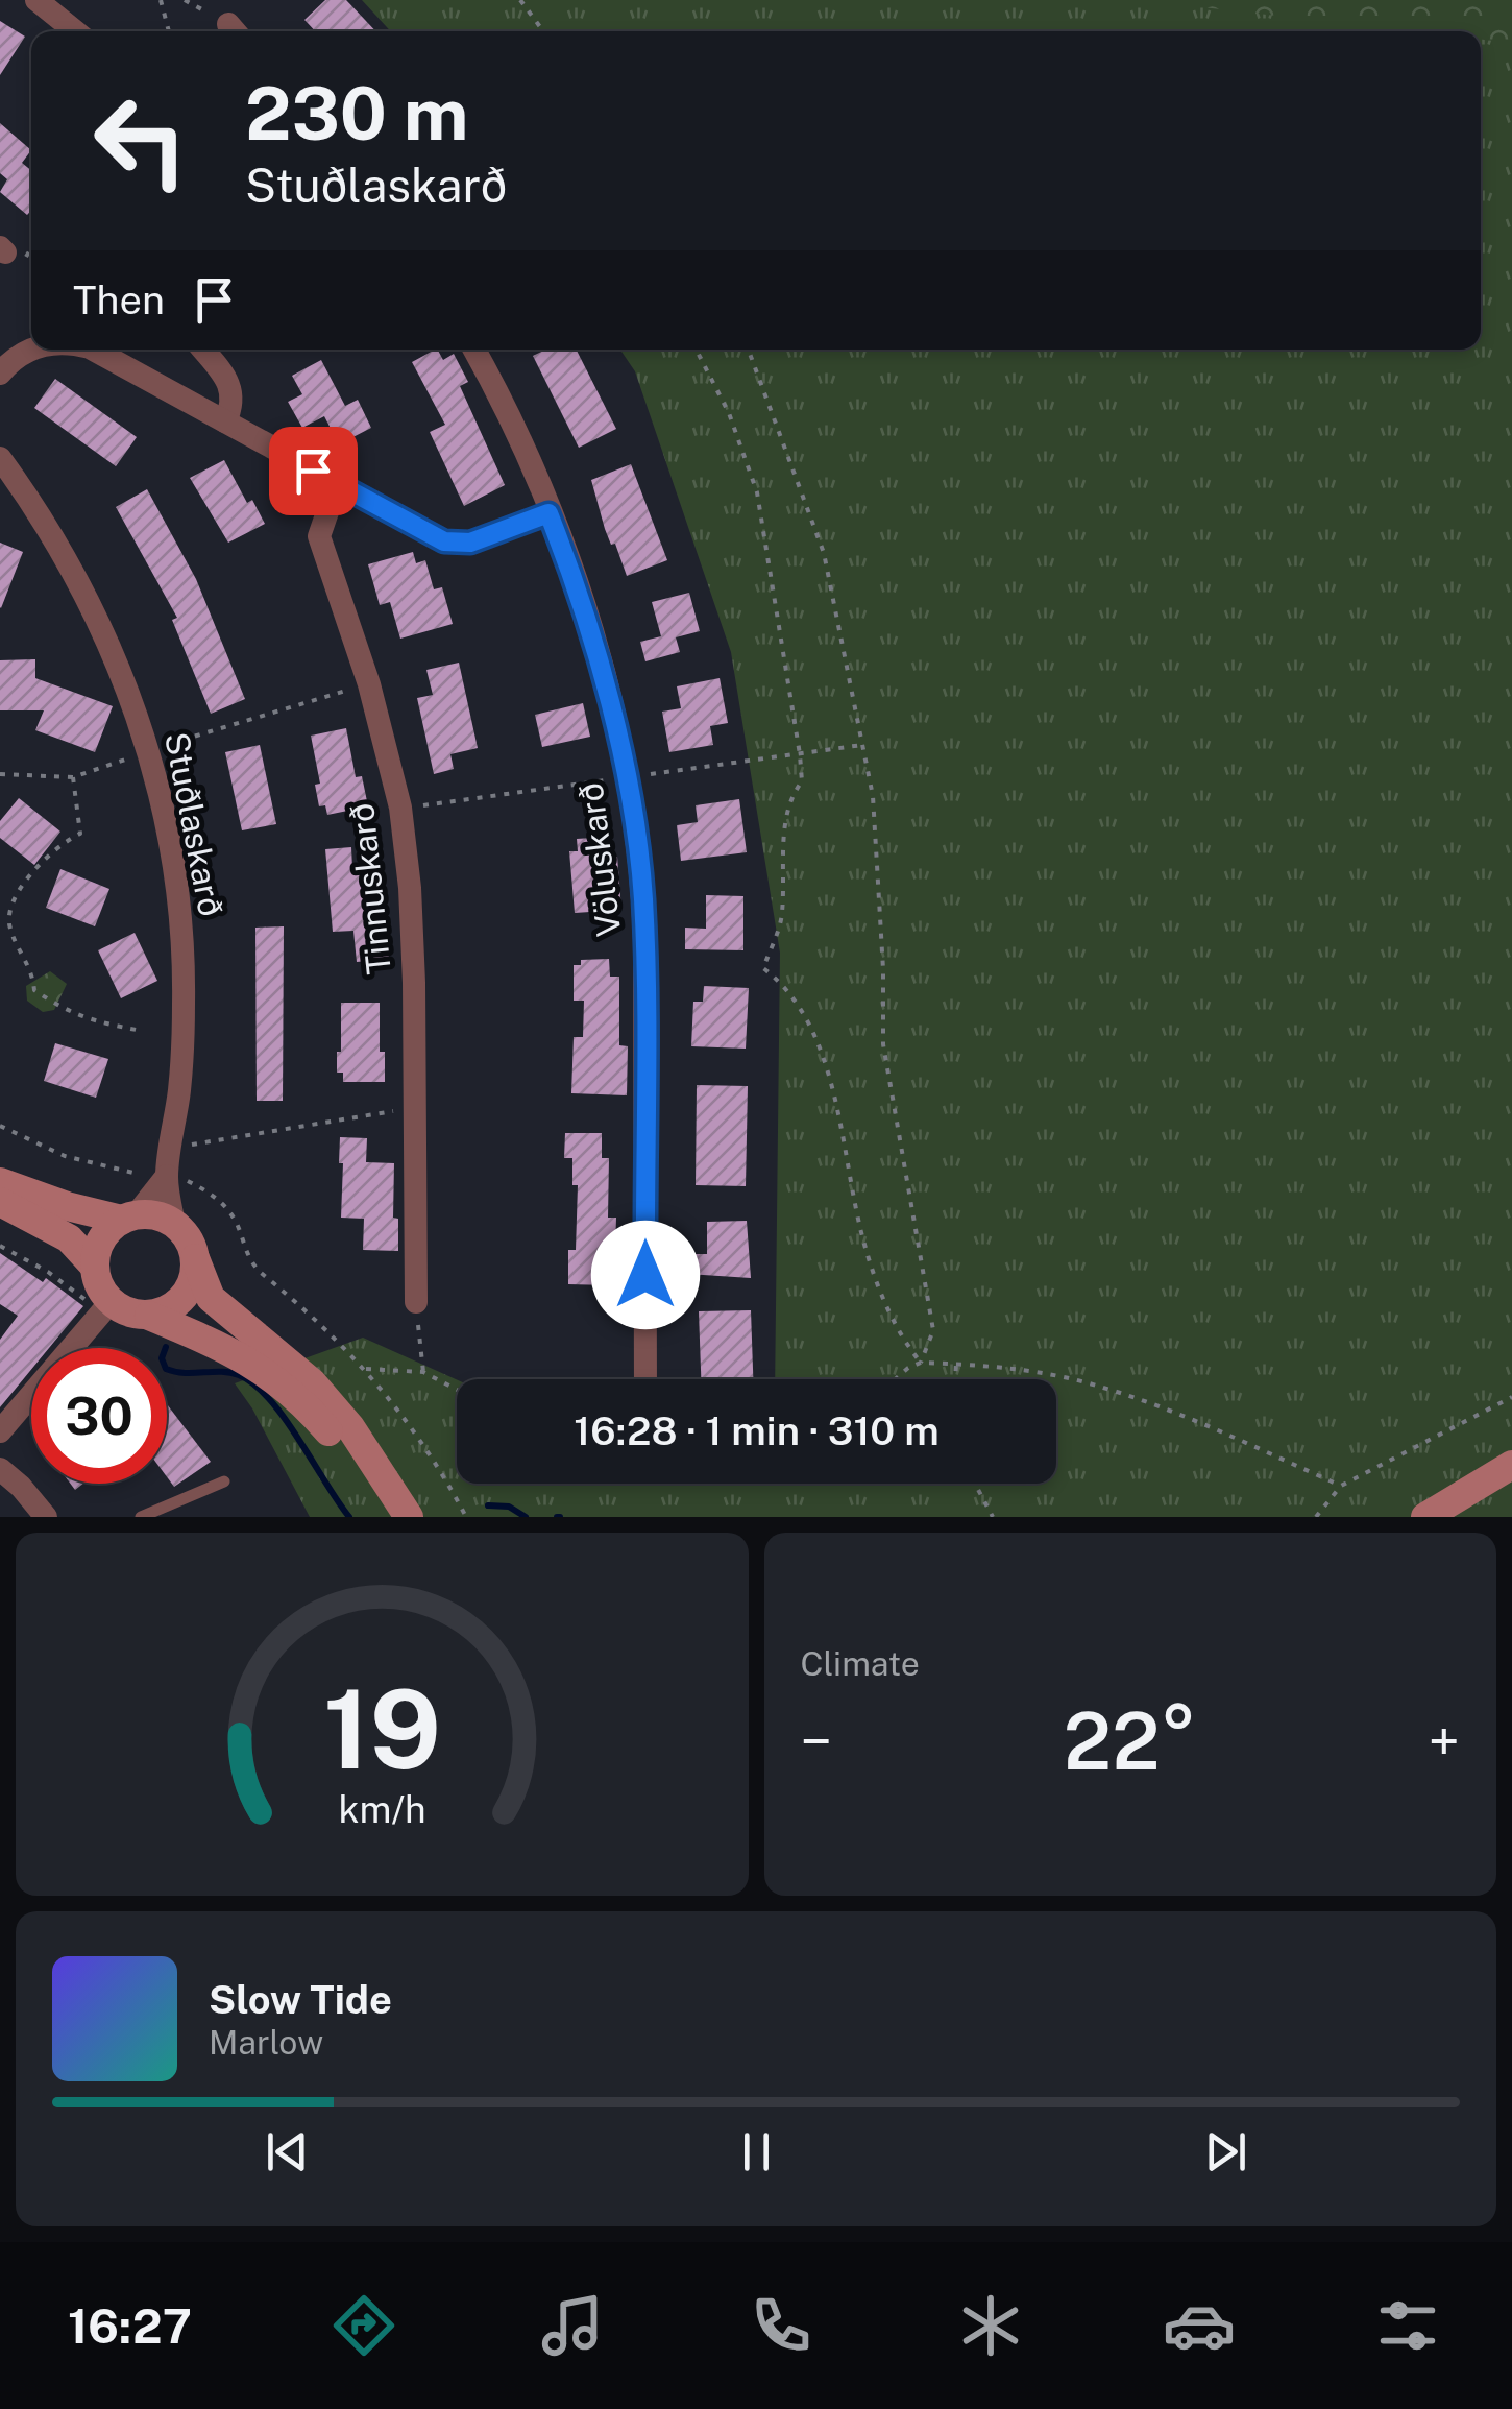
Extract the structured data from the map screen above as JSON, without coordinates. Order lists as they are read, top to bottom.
{
  "streets": {
    "street": ["Stuðlaskarð", "Völuskarð", "Tinnuskarð"]
  },
  "page": {
    "turn": ["230 m", "Stuðlaskarð"],
    "then": "Then",
    "limit": "30",
    "trip": "16:28 · 1 min · 310 m",
    "tile": "Climate",
    "heat": ["−", "22°", "+"],
    "song": ["Slow Tide", "Marlow"],
    "tabs": "16:27",
    "gauge": ["19", "km/h"]
  }
}
